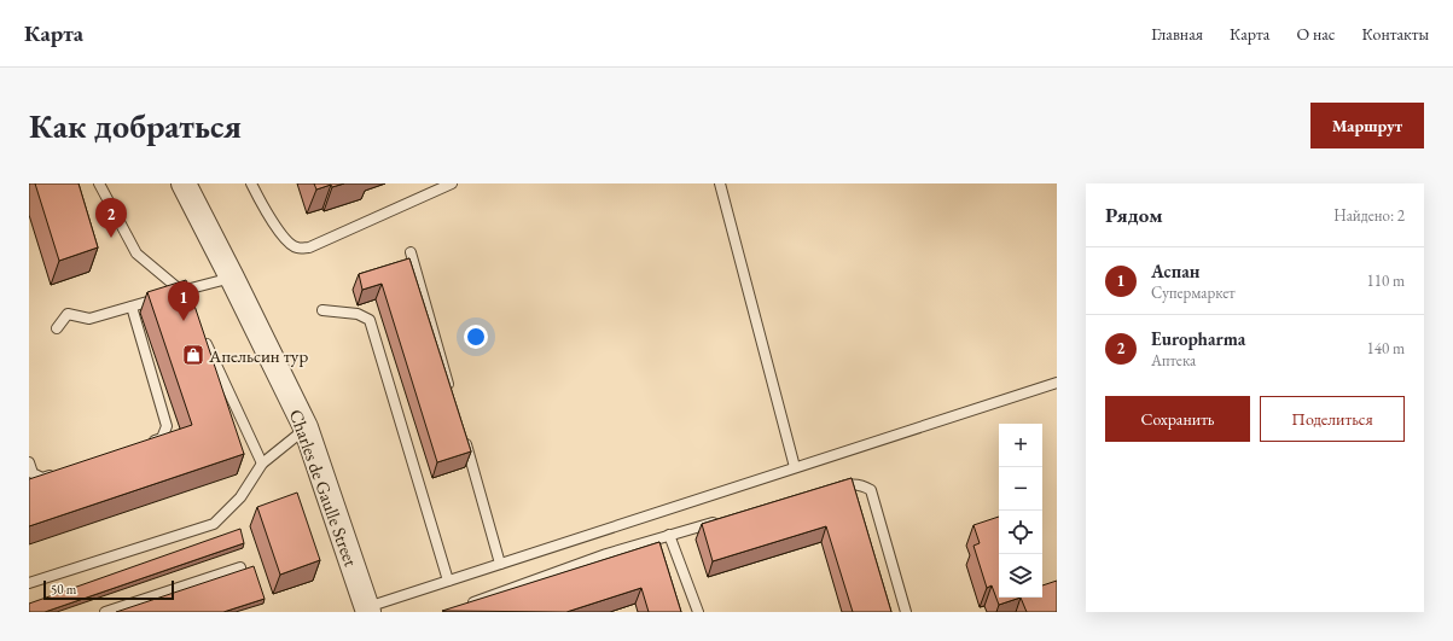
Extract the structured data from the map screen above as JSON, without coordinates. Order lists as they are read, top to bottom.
{
  "streets": {
    "street": ["Charles de Gaulle Street"]
  },
  "places": {
    "shop": ["Апельсин тур"]
  },
  "scale_bar": "50 m",
  "page": {
    "header": "Карта",
    "nav": [
      "Главная",
      "Карта",
      "О нас",
      "Контакты"
    ],
    "buttons": [
      "Маршрут",
      ["Сохранить", "Поделиться"]
    ],
    "title": "Как добраться",
    "heading": ["Рядом", "Найдено: 2"],
    "pins": ["2", "1"],
    "list": [
      {
        "mark": "1",
        "name": "Аспан",
        "note": "Супермаркет",
        "value": "110 m"
      },
      {
        "mark": "2",
        "name": "Europharma",
        "note": "Аптека",
        "value": "140 m"
      }
    ],
    "map_buttons": ["+", "−"],
    "scale": "50 m"
  }
}
